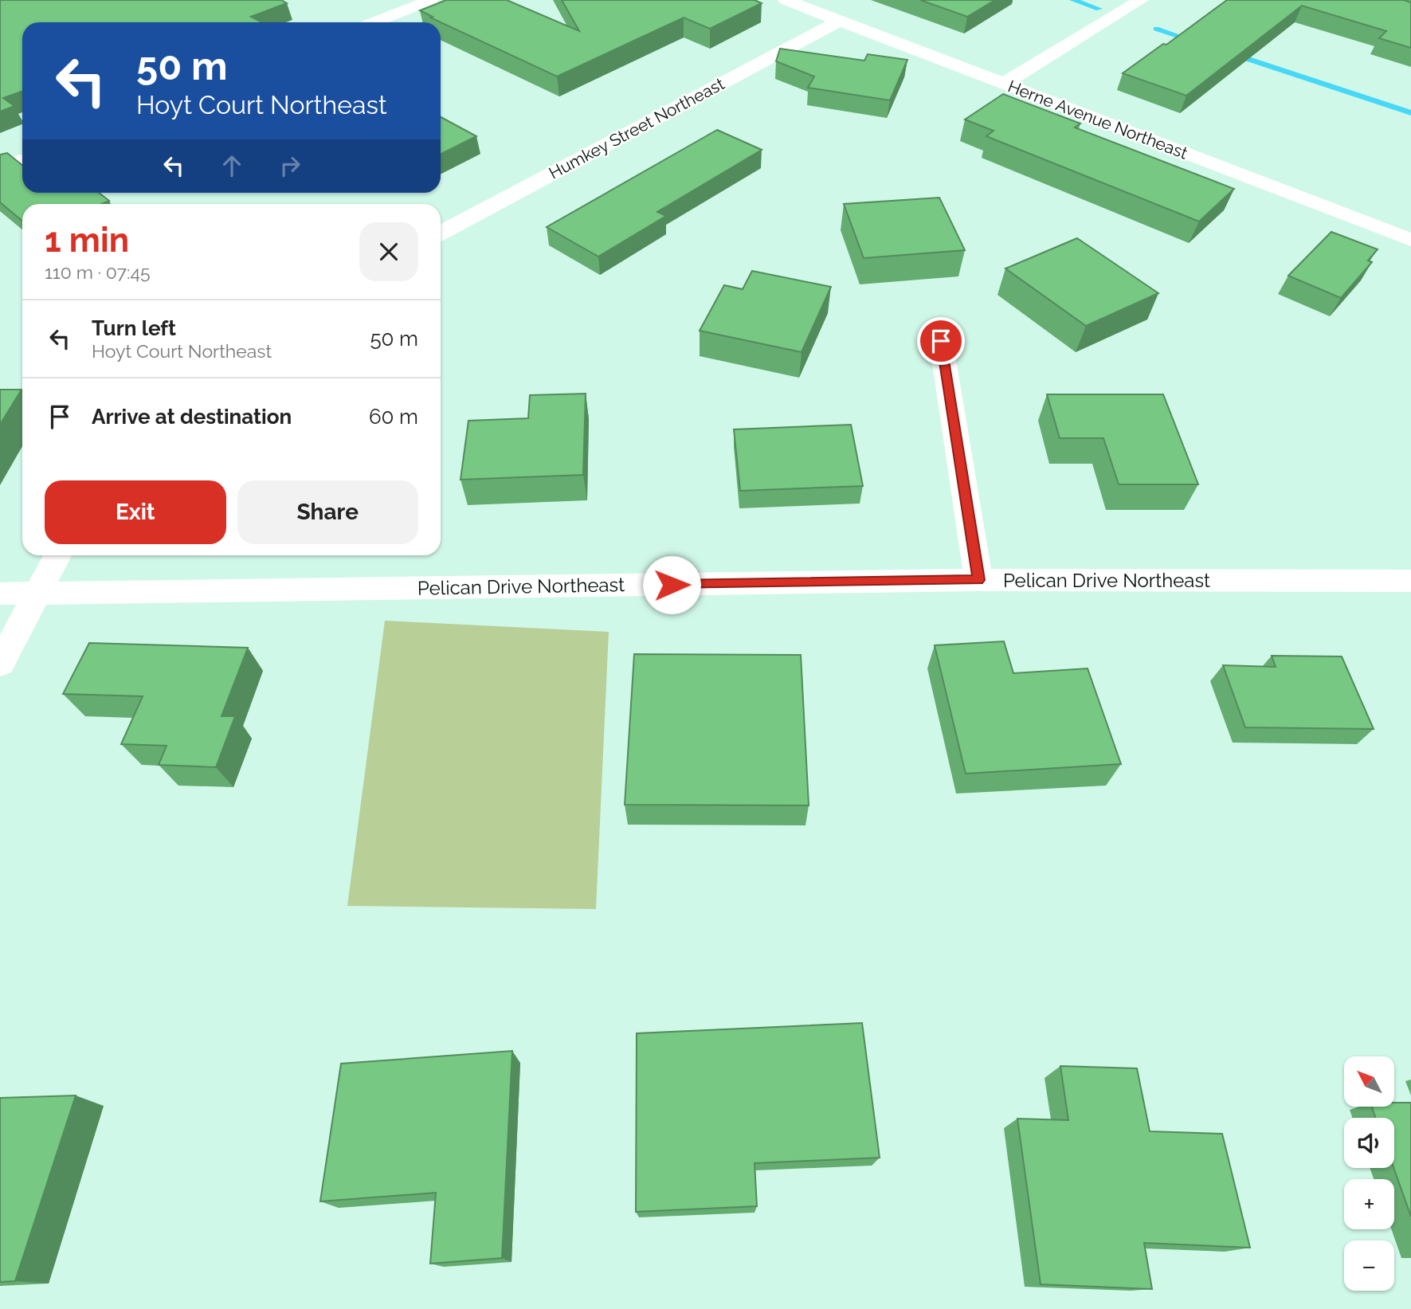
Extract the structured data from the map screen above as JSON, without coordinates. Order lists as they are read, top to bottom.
{
  "streets": {
    "street": ["Herne Avenue Northeast", "Humkey Street Northeast", "Pelican Drive Northeast"]
  },
  "crossings": [
    ["Herne Avenue Northeast", "Humkey Street Northeast"]
  ],
  "north": "top left",
  "page": {
    "turn": ["50 m", "Hoyt Court Northeast"],
    "heading": ["1 min", "110 m · 07:45"],
    "list": [
      {
        "name": "Turn left",
        "note": "Hoyt Court Northeast",
        "value": "50 m"
      },
      {
        "name": "Arrive at destination",
        "value": "60 m"
      }
    ],
    "buttons": ["Exit", "Share"],
    "map_buttons": ["+", "−"]
  }
}
